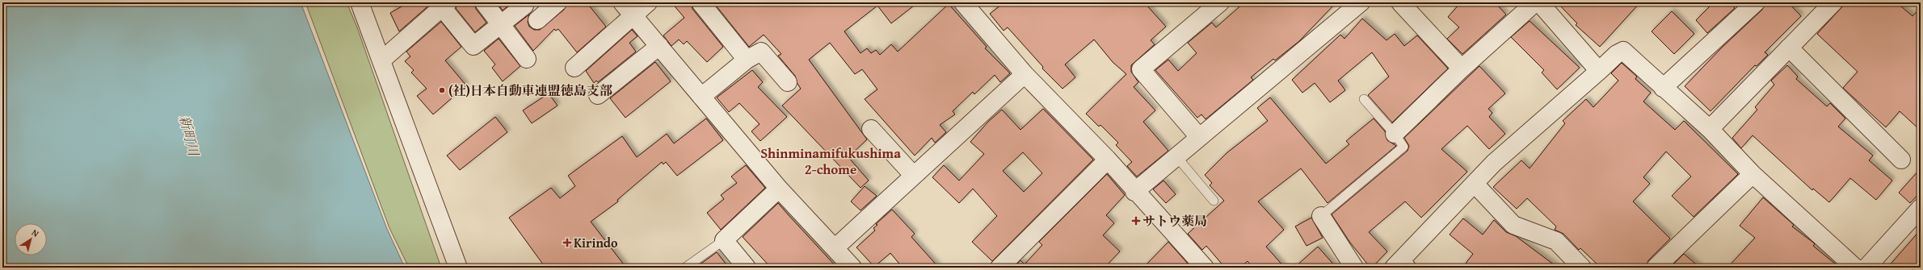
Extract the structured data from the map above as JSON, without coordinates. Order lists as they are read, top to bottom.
{
  "districts": ["Shinminamifukushima 2-chome"],
  "water": ["新町川"],
  "places": {
    "other": ["(社)日本自動車連盟徳島支部"],
    "health": ["サトウ薬局", "Kirindo"]
  },
  "north": "top right"
}
